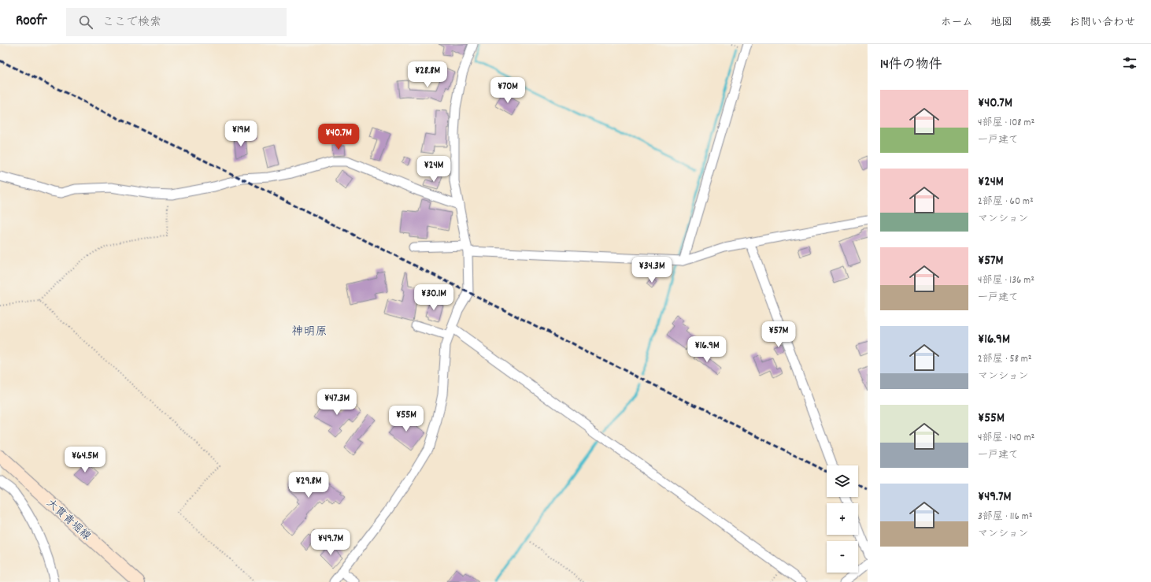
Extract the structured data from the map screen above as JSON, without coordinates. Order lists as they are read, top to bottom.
{
  "streets": {
    "main road": ["大貫青堀線"]
  },
  "districts": ["神明原"],
  "page": {
    "header": "Roofr",
    "search": "ここで検索",
    "nav": [
      "ホーム",
      "地図",
      "概要",
      "お問い合わせ"
    ],
    "heading": "14件の物件",
    "price": [
      "¥28.8M",
      "¥70M",
      "¥19M",
      "¥40.7M",
      "¥24M",
      "¥34.3M",
      "¥30.1M",
      "¥57M",
      "¥16.9M",
      "¥47.3M",
      "¥55M",
      "¥64.5M",
      "¥29.8M",
      "¥49.7M"
    ],
    "list": [
      {
        "name": "¥40.7M",
        "note": "4部屋 · 108 m² · 一戸建て"
      },
      {
        "name": "¥24M",
        "note": "2部屋 · 60 m² · マンション"
      },
      {
        "name": "¥57M",
        "note": "4部屋 · 136 m² · 一戸建て"
      },
      {
        "name": "¥16.9M",
        "note": "2部屋 · 58 m² · マンション"
      },
      {
        "name": "¥55M",
        "note": "4部屋 · 140 m² · 一戸建て"
      },
      {
        "name": "¥49.7M",
        "note": "3部屋 · 116 m² · マンション"
      }
    ],
    "map_buttons": ["+", "−"]
  }
}
